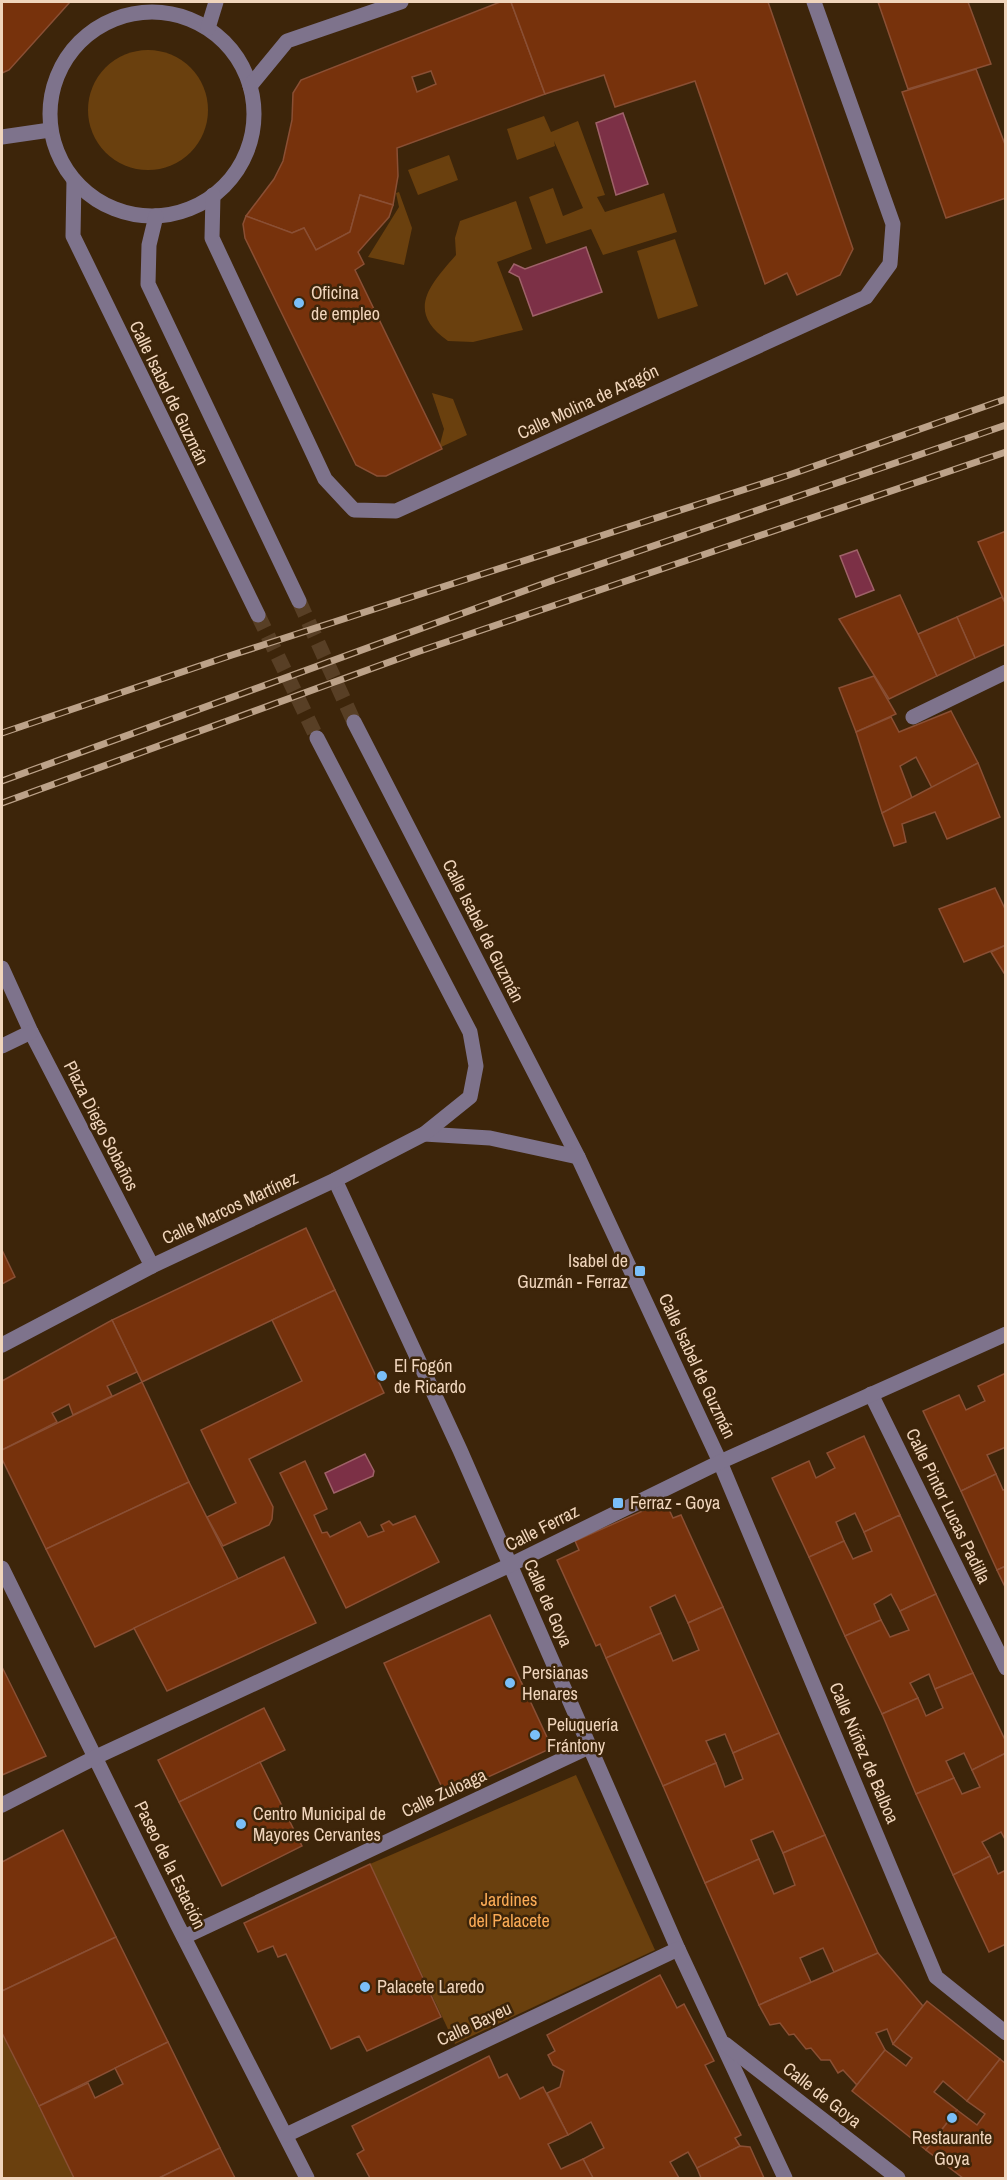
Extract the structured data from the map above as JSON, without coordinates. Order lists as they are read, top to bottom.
{
  "streets": {
    "street": [
      "Calle Isabel de Guzmán",
      "Calle Molina de Aragón",
      "Plaza Diego Sobaños",
      "Calle Marcos Martínez",
      "Calle Pintor Lucas Padilla",
      "Calle Ferraz",
      "Calle de Goya",
      "Calle Núñez de Balboa",
      "Calle Zuloaga",
      "Paseo de la Estación",
      "Calle Bayeu"
    ]
  },
  "crossings": [
    ["Calle Isabel de Guzmán", "Calle Molina de Aragón"],
    ["Calle Isabel de Guzmán", "Calle Ferraz"],
    ["Calle Isabel de Guzmán", "Calle Núñez de Balboa"],
    ["Plaza Diego Sobaños", "Calle Marcos Martínez"],
    ["Calle Marcos Martínez", "Calle de Goya"],
    ["Calle Pintor Lucas Padilla", "Calle Ferraz"],
    ["Calle Ferraz", "Calle de Goya"],
    ["Calle Ferraz", "Calle Núñez de Balboa"],
    ["Calle Ferraz", "Paseo de la Estación"],
    ["Calle de Goya", "Calle Zuloaga"],
    ["Calle de Goya", "Calle Bayeu"],
    ["Calle Zuloaga", "Paseo de la Estación"],
    ["Paseo de la Estación", "Calle Bayeu"]
  ],
  "parks": ["Jardines del Palacete"],
  "places": {
    "other": [
      "Oficina de empleo",
      "El Fogón de Ricardo",
      "Persianas Henares",
      "Peluquería Frántony",
      "Centro Municipal de Mayores Cervantes",
      "Palacete Laredo",
      "Restaurante Goya"
    ],
    "transit": ["Isabel de Guzmán - Ferraz", "Ferraz - Goya"]
  }
}
